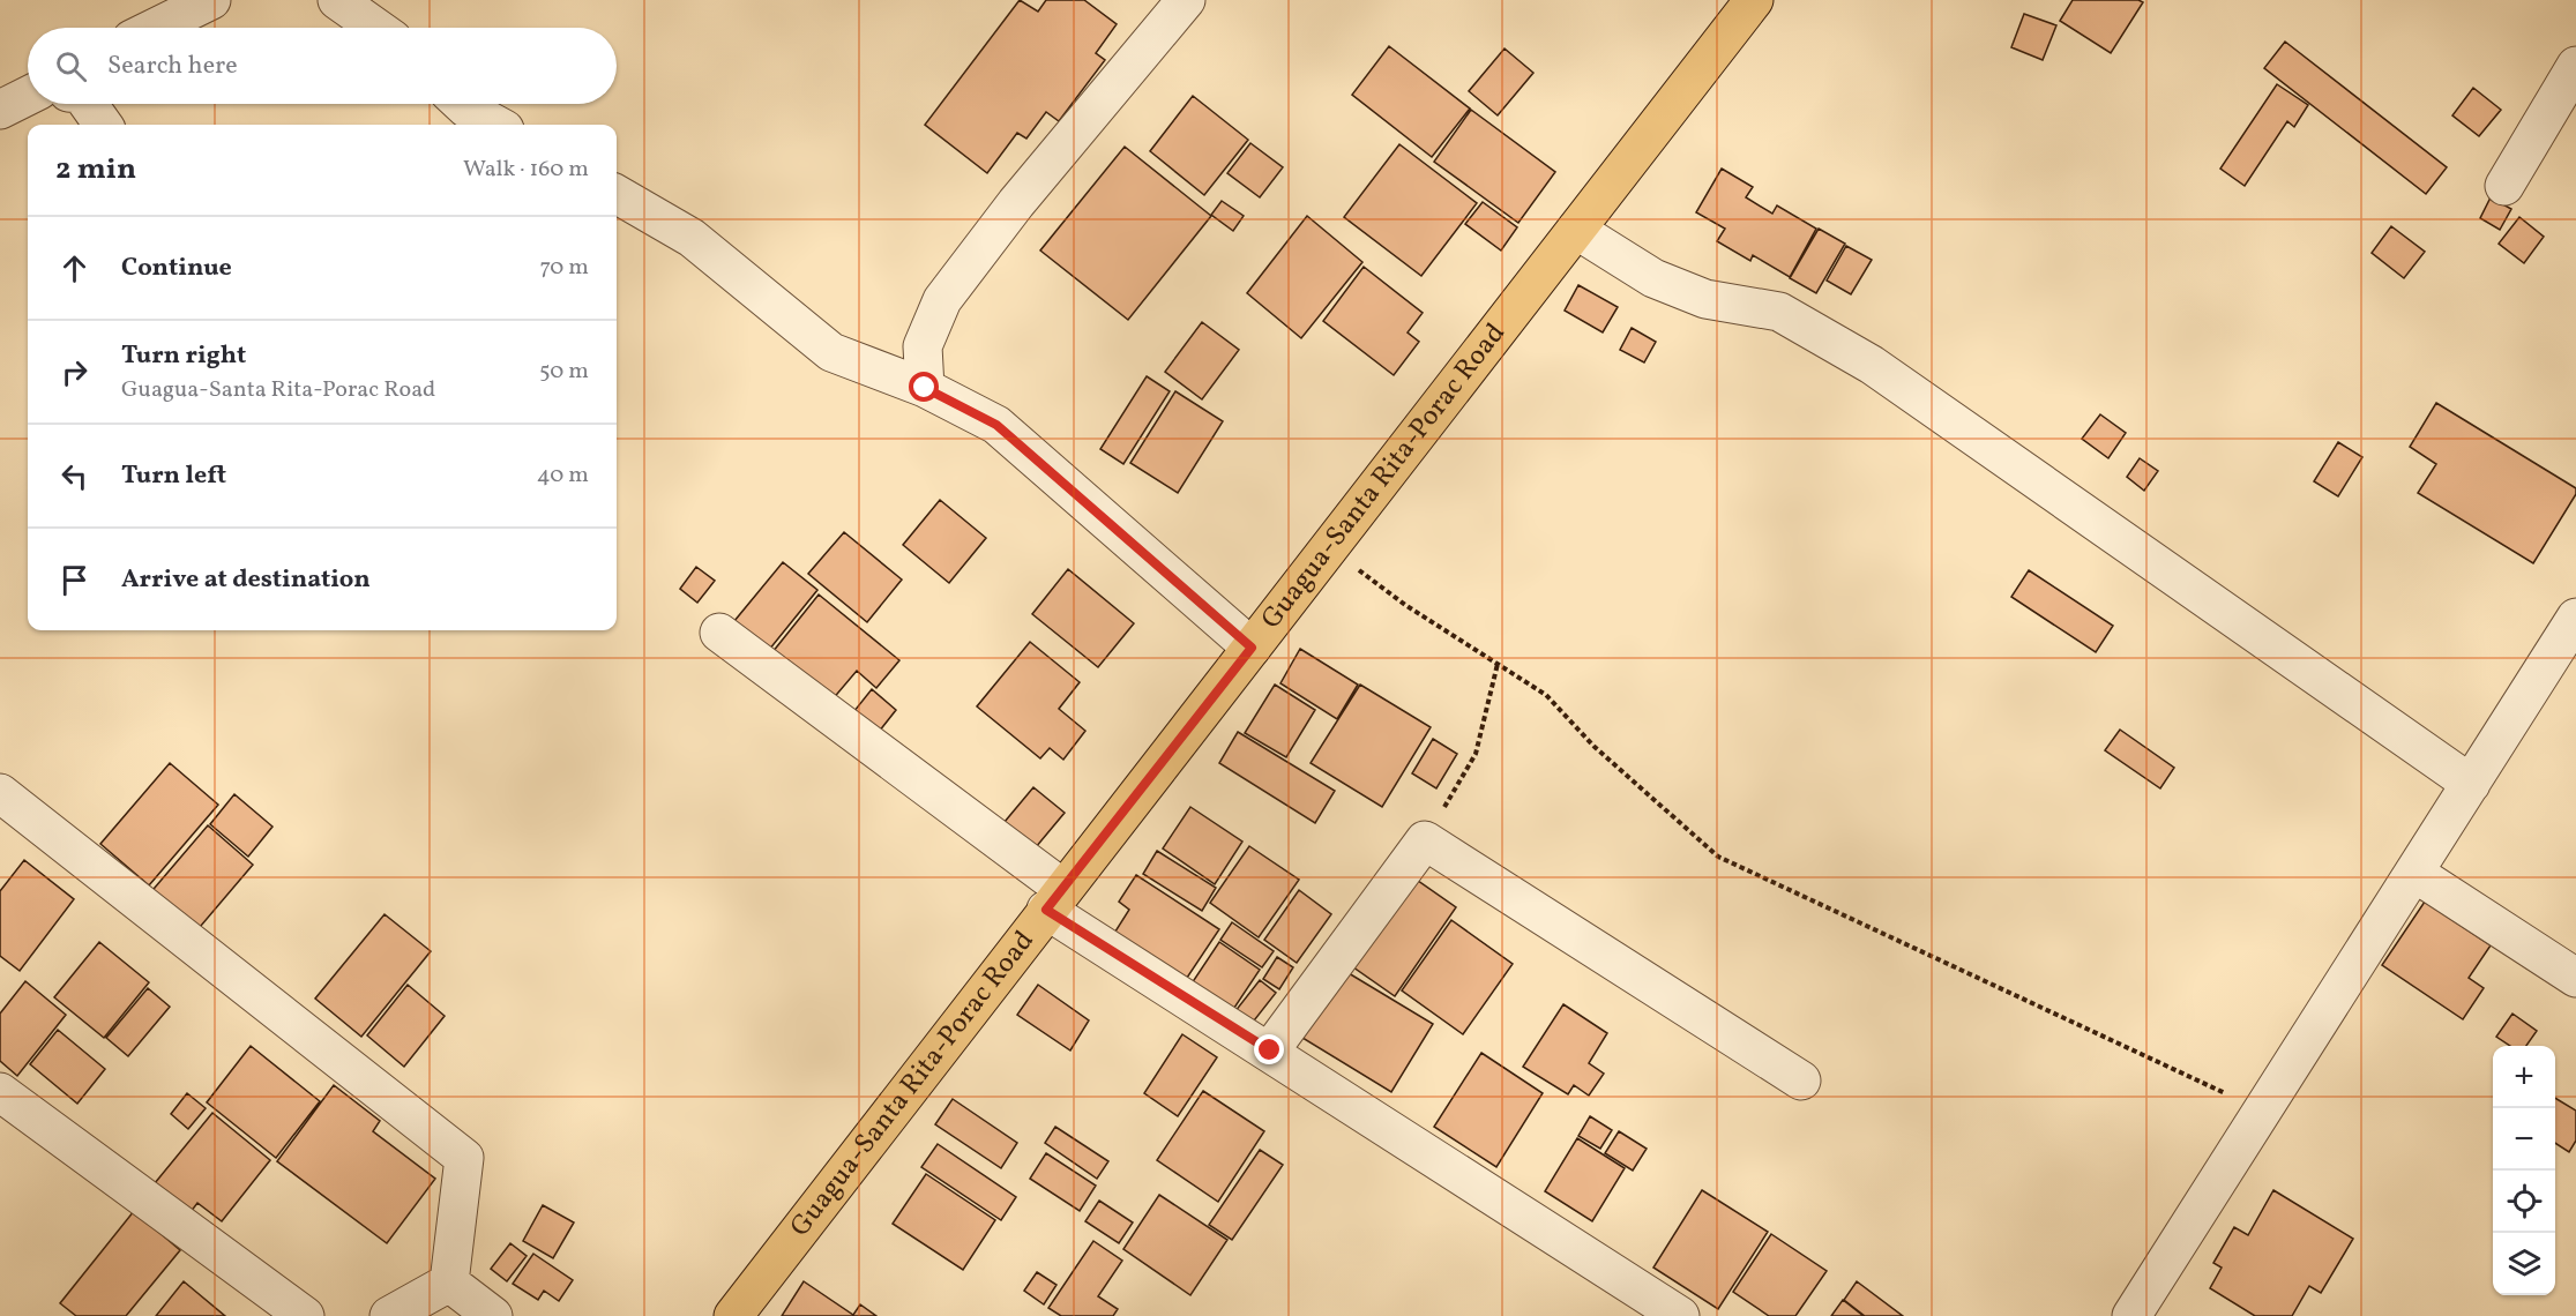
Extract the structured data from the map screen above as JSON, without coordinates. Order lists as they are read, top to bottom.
{
  "streets": {
    "main road": ["Guagua-Santa Rita-Porac Road"]
  },
  "page": {
    "search": "Search here",
    "heading": ["2 min", "Walk · 160 m"],
    "list": [
      ["Continue", "70 m"],
      ["Turn right", "Guagua-Santa Rita-Porac Road", "50 m"],
      ["Turn left", "40 m"],
      "Arrive at destination"
    ],
    "map_buttons": ["+", "−"]
  }
}
